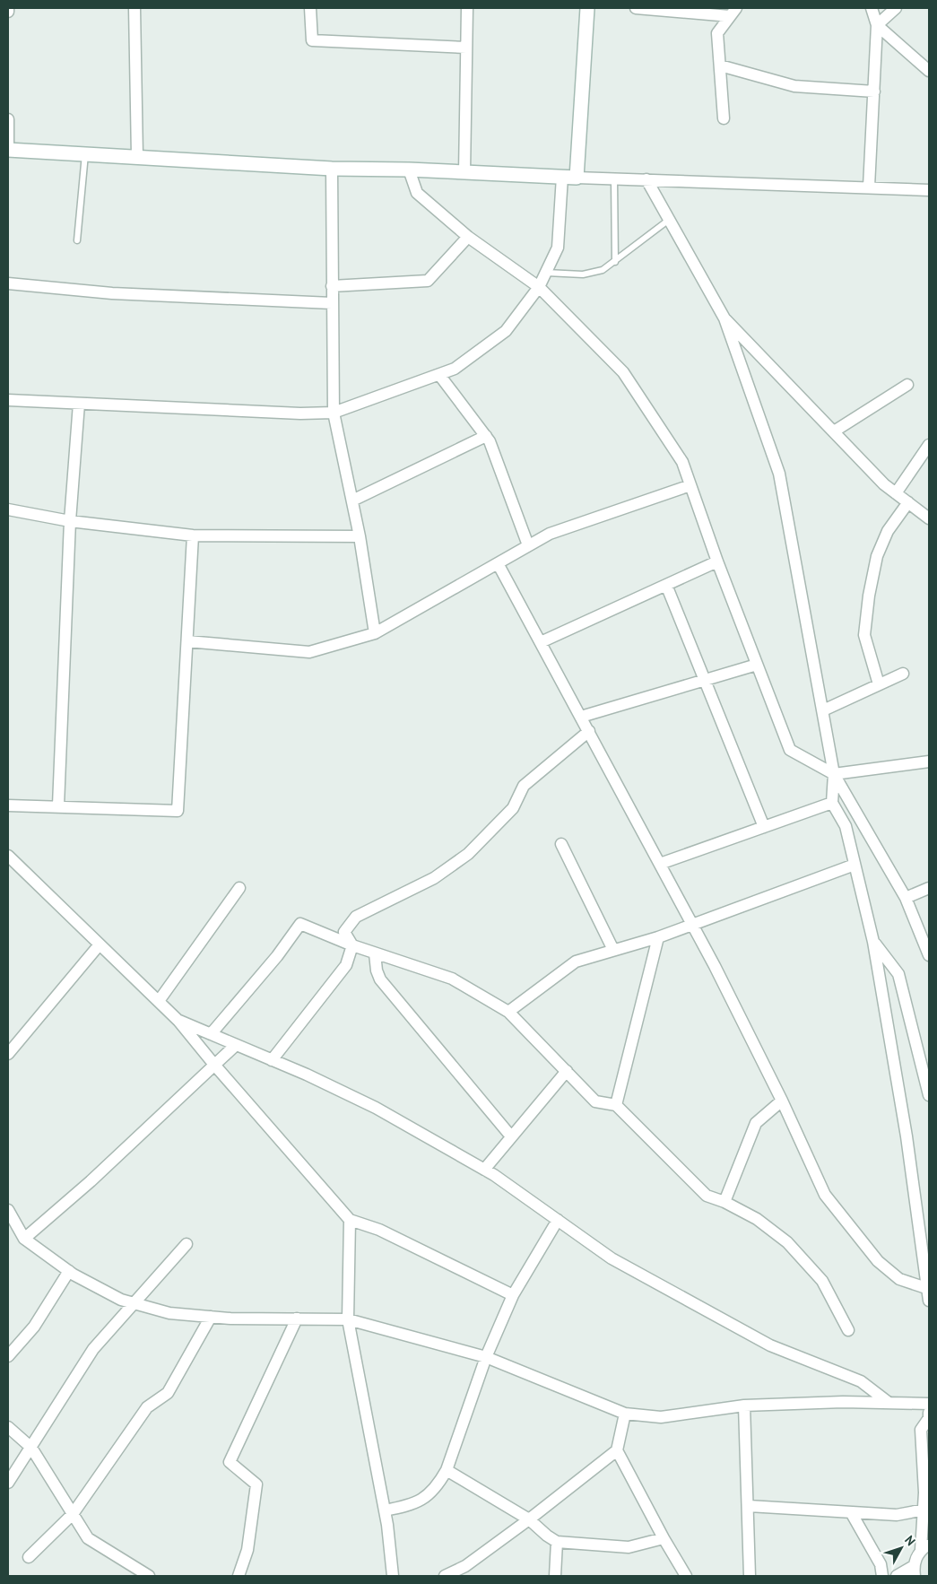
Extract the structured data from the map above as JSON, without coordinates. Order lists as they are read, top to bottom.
{
  "north": "top right"
}
